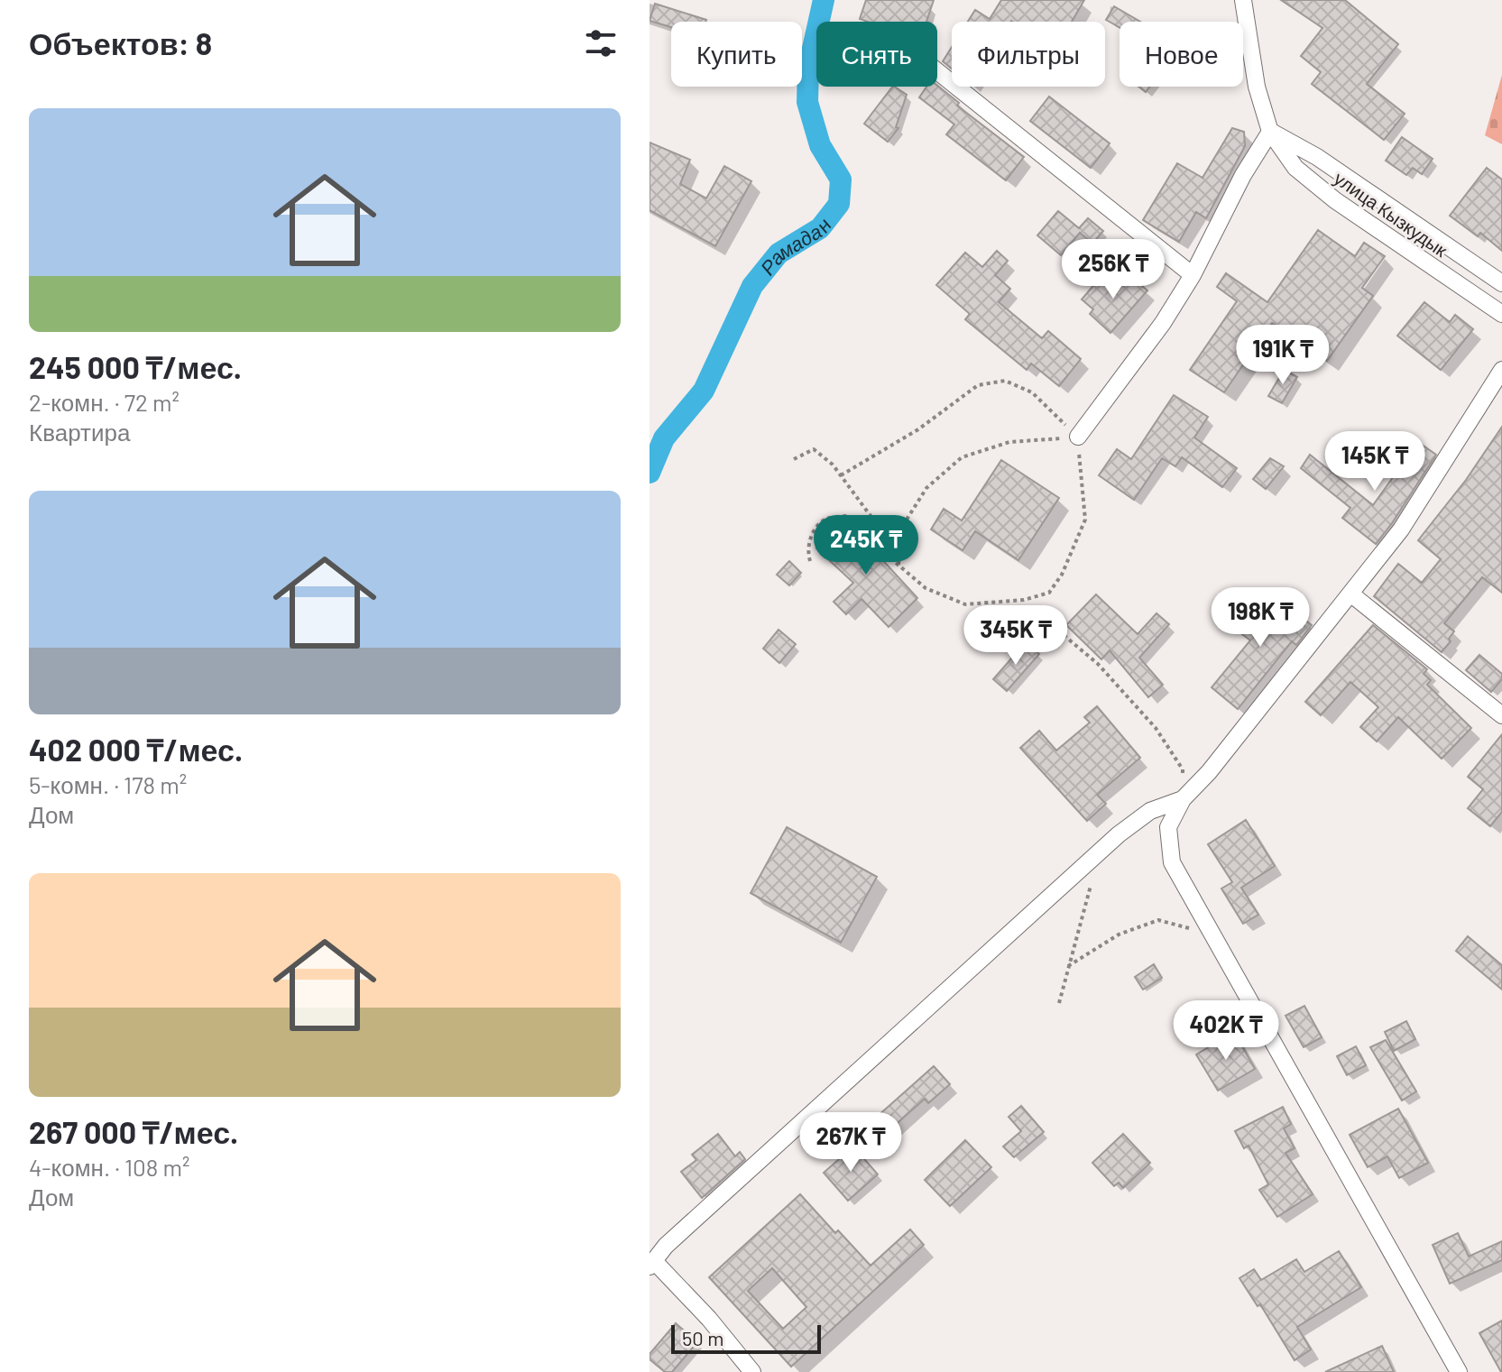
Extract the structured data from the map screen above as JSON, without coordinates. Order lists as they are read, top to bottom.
{
  "streets": {
    "street": ["улица Кызкудык"]
  },
  "water": ["Рамадан"],
  "scale_bar": "50 m",
  "page": {
    "heading": "Объектов: 8",
    "chip": [
      "Купить",
      "Снять",
      "Фильтры",
      "Новое"
    ],
    "list": [
      {
        "name": "245 000 ₸/мес.",
        "note": "2-комн. · 72 m² · Квартира"
      },
      {
        "name": "402 000 ₸/мес.",
        "note": "5-комн. · 178 m² · Дом"
      },
      {
        "name": "267 000 ₸/мес.",
        "note": "4-комн. · 108 m² · Дом"
      }
    ],
    "price": [
      "256K ₸",
      "191K ₸",
      "145K ₸",
      "245K ₸",
      "198K ₸",
      "345K ₸",
      "402K ₸",
      "267K ₸"
    ],
    "scale": "50 m"
  }
}
